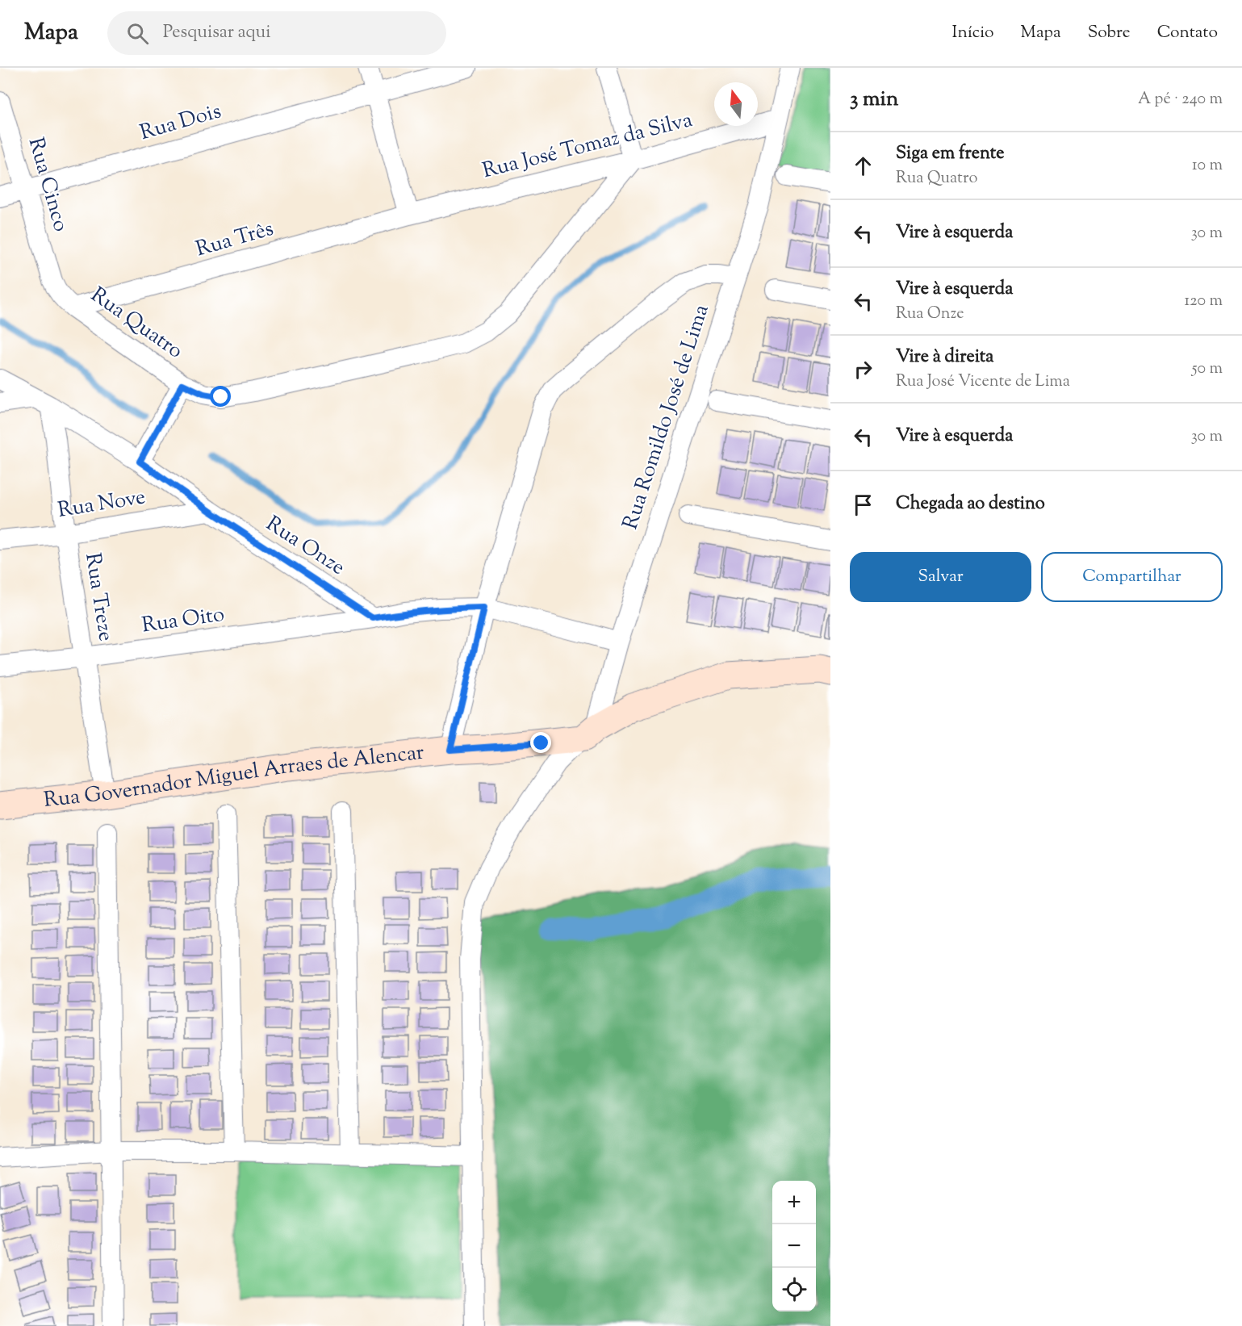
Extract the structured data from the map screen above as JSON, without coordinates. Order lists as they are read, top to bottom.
{
  "streets": {
    "street": [
      "Rua Dois",
      "Rua José Tomaz da Silva",
      "Rua Cinco",
      "Rua Três",
      "Rua Quatro",
      "Rua Romildo José de Lima",
      "Rua Nove",
      "Rua Onze",
      "Rua Treze",
      "Rua Oito",
      "Rua Governador Miguel Arraes de Alencar"
    ]
  },
  "crossings": [
    ["Rua Dois", "Rua Cinco"],
    ["Rua José Tomaz da Silva", "Rua Três"],
    ["Rua José Tomaz da Silva", "Rua Quatro"],
    ["Rua José Tomaz da Silva", "Rua Romildo José de Lima"],
    ["Rua Cinco", "Rua Quatro"],
    ["Rua Três", "Rua Quatro"],
    ["Rua Romildo José de Lima", "Rua Governador Miguel Arraes de Alencar"],
    ["Rua Nove", "Rua Onze"],
    ["Rua Nove", "Rua Treze"],
    ["Rua Onze", "Rua Treze"],
    ["Rua Onze", "Rua Oito"],
    ["Rua Treze", "Rua Oito"],
    ["Rua Treze", "Rua Governador Miguel Arraes de Alencar"]
  ],
  "north": "top",
  "page": {
    "header": "Mapa",
    "search": "Pesquisar aqui",
    "nav": [
      "Início",
      "Mapa",
      "Sobre",
      "Contato"
    ],
    "heading": ["3 min", "A pé · 240 m"],
    "list": [
      ["Siga em frente", "Rua Quatro", "10 m"],
      ["Vire à esquerda", "30 m"],
      ["Vire à esquerda", "Rua Onze", "120 m"],
      ["Vire à direita", "Rua José Vicente de Lima", "50 m"],
      ["Vire à esquerda", "30 m"],
      "Chegada ao destino"
    ],
    "buttons": ["Salvar", "Compartilhar"],
    "map_buttons": ["+", "−"]
  }
}
